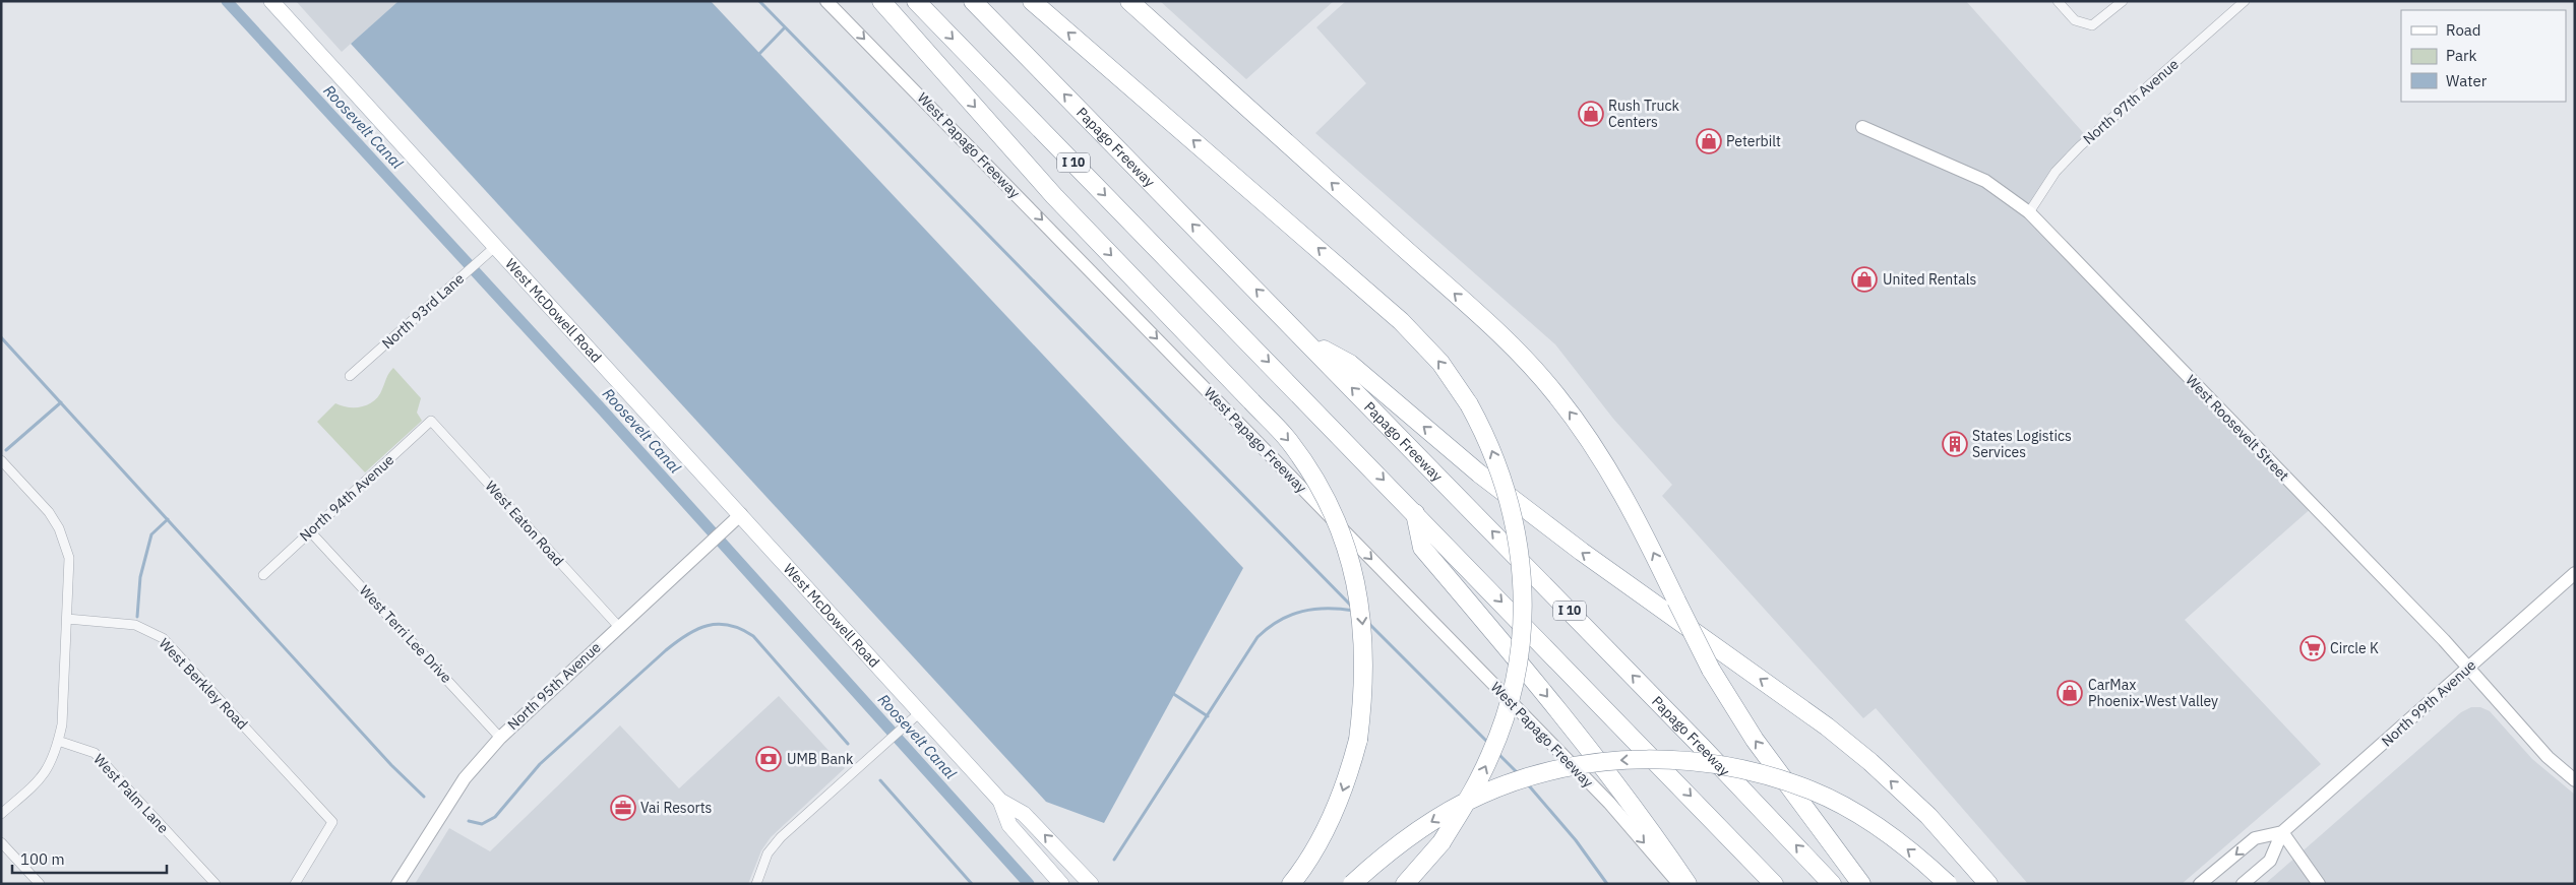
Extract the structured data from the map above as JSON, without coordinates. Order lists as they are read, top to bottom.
{
  "streets": {
    "highway": ["Papago Freeway", "I 10"],
    "main road": [
      "West Papago Freeway",
      "West McDowell Road",
      "West Roosevelt Street",
      "North 95th Avenue",
      "North 99th Avenue"
    ],
    "street": [
      "North 97th Avenue",
      "North 93rd Lane",
      "North 94th Avenue",
      "West Eaton Road",
      "West Terri Lee Drive",
      "West Berkley Road",
      "West Palm Lane"
    ]
  },
  "crossings": [
    ["North 97th Avenue", "West Roosevelt Street"],
    ["West McDowell Road", "North 93rd Lane"],
    ["West McDowell Road", "North 95th Avenue"],
    ["West Roosevelt Street", "North 99th Avenue"],
    ["North 94th Avenue", "West Eaton Road"],
    ["North 94th Avenue", "West Terri Lee Drive"],
    ["West Eaton Road", "North 95th Avenue"],
    ["West Terri Lee Drive", "North 95th Avenue"]
  ],
  "one_way": ["West Papago Freeway"],
  "water": ["Roosevelt Canal"],
  "places": {
    "shop": [
      "Rush Truck Centers",
      "Peterbilt",
      "United Rentals",
      "CarMax Phoenix-West Valley"
    ],
    "building": ["States Logistics Services"],
    "supermarket": ["Circle K"],
    "bank": ["UMB Bank"],
    "office": ["Vai Resorts"]
  },
  "legend": ["Road", "Park", "Water"],
  "scale_bar": "100 m"
}
